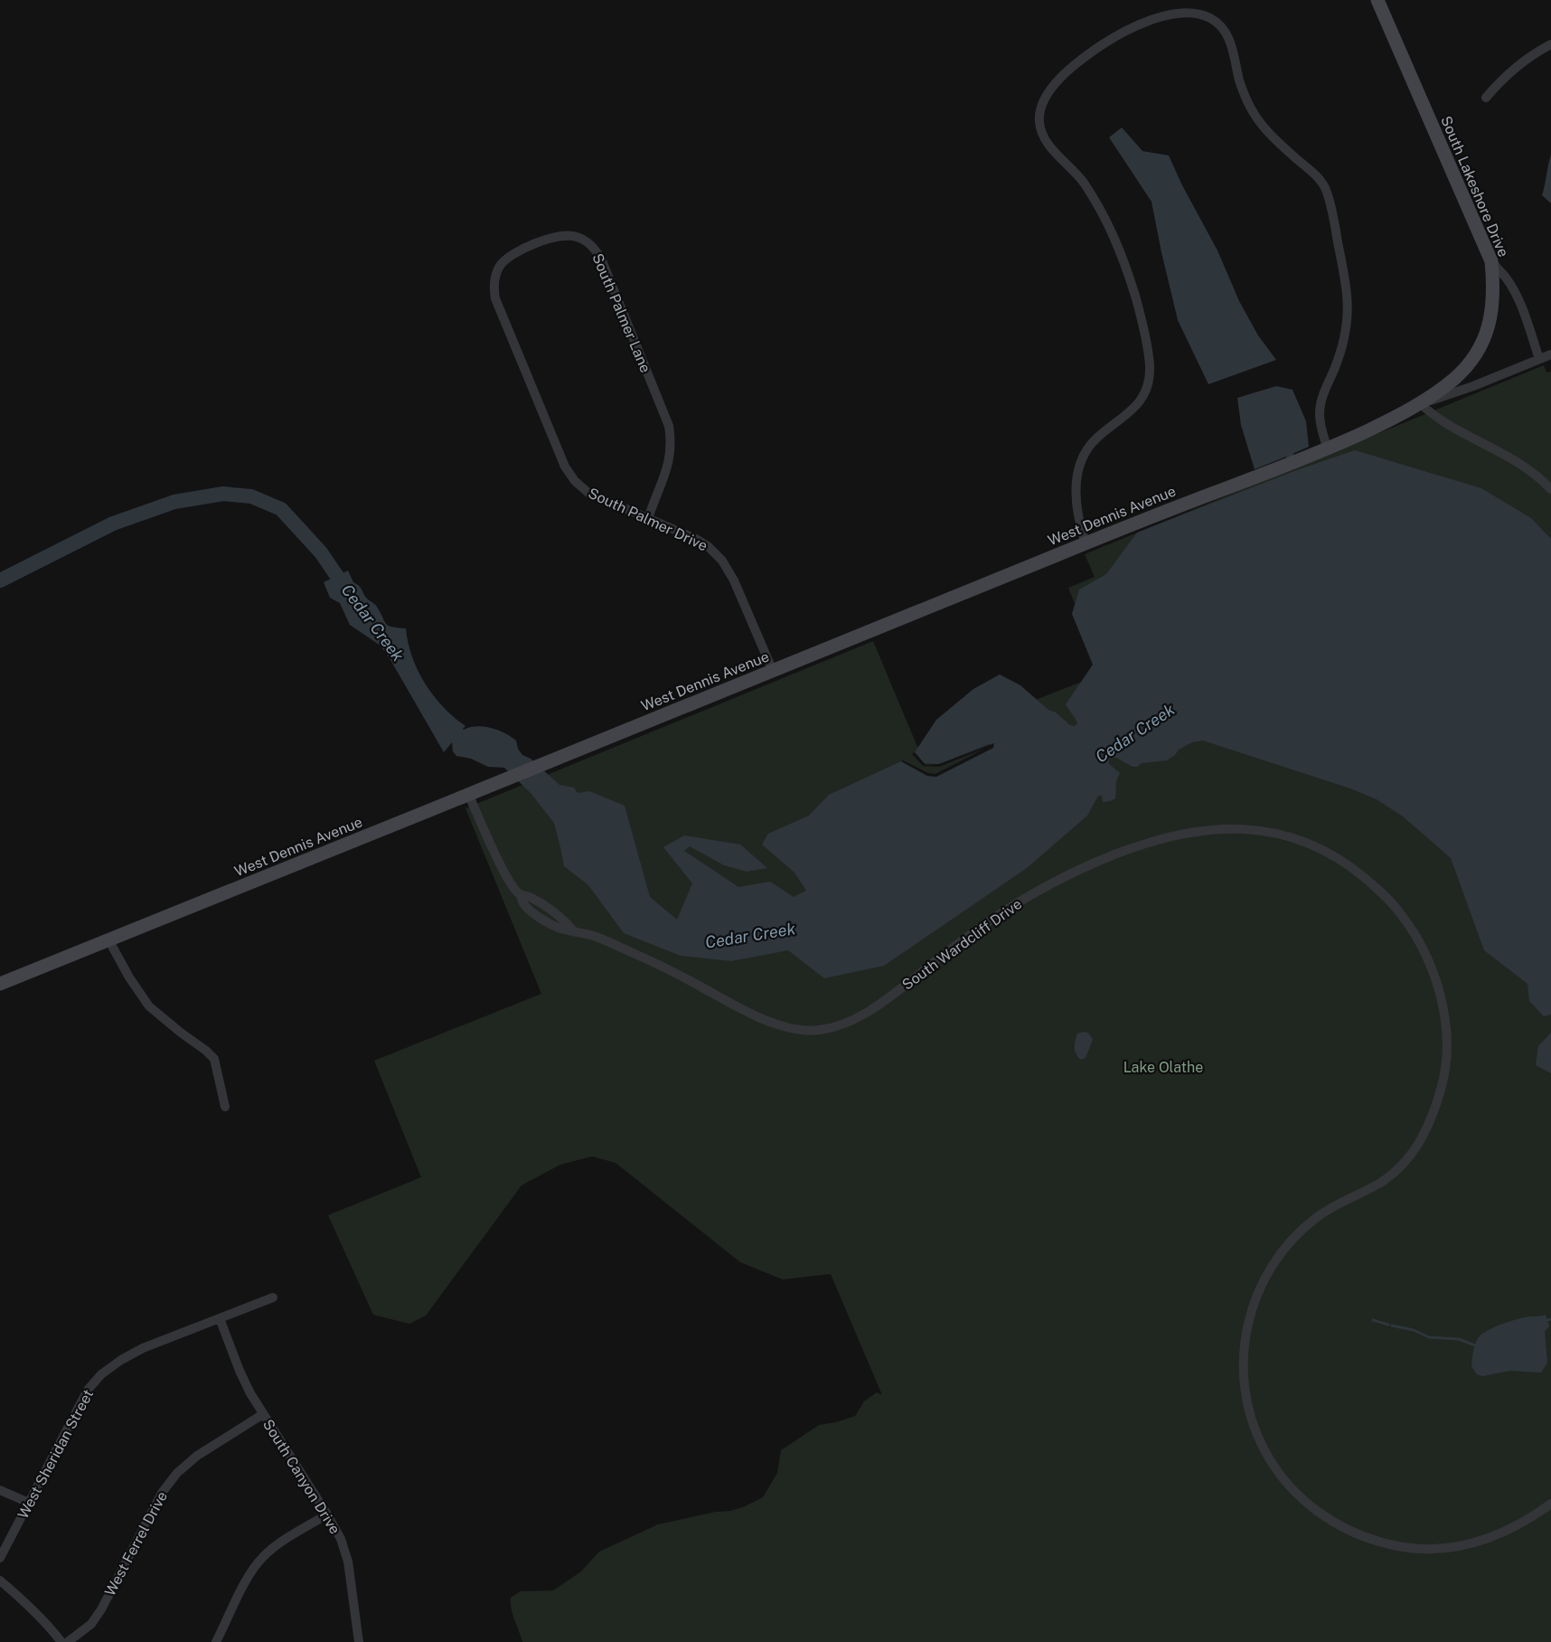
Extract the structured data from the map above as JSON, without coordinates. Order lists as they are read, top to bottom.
{
  "streets": {
    "street": [
      "South Lakeshore Drive",
      "South Palmer Lane",
      "West Dennis Avenue",
      "South Palmer Drive",
      "South Wardcliff Drive",
      "West Sheridan Street",
      "South Canyon Drive",
      "West Ferrel Drive"
    ]
  },
  "crossings": [
    ["South Lakeshore Drive", "West Dennis Avenue"],
    ["South Palmer Lane", "South Palmer Drive"],
    ["West Dennis Avenue", "South Palmer Drive"],
    ["West Dennis Avenue", "South Wardcliff Drive"],
    ["West Sheridan Street", "South Canyon Drive"],
    ["South Canyon Drive", "West Ferrel Drive"]
  ],
  "water": ["Cedar Creek"],
  "parks": ["Lake Olathe"]
}
